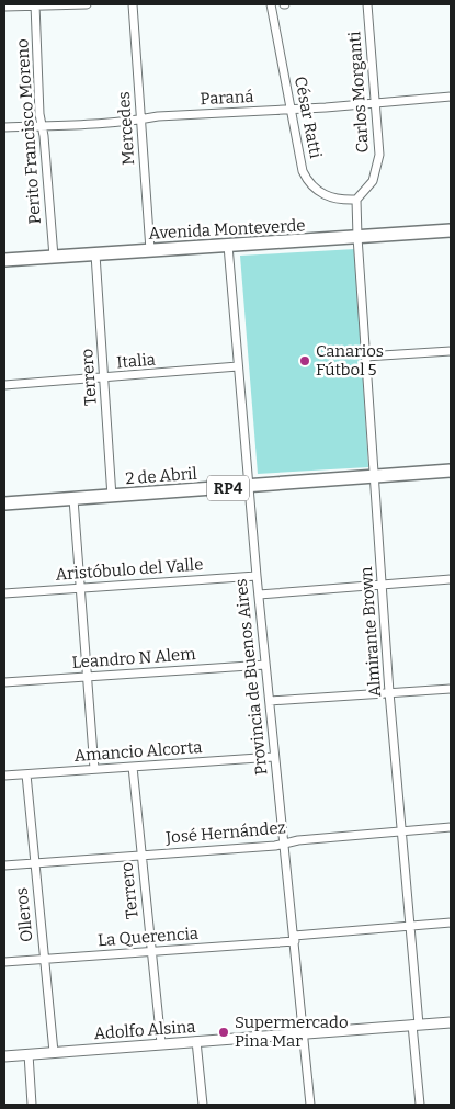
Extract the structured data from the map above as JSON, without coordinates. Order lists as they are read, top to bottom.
{
  "streets": {
    "main road": ["Avenida Monteverde", "2 de Abril", "RP4"],
    "street": [
      "Carlos Morganti",
      "Paraná",
      "César Ratti",
      "Mercedes",
      "Perito Francisco Moreno",
      "Italia",
      "Terrero",
      "Aristóbulo del Valle",
      "Almirante Brown",
      "Leandro N Alem",
      "Provincia de Buenos Aires",
      "Amancio Alcorta",
      "José Hernández",
      "Olleros",
      "La Querencia",
      "Adolfo Alsina"
    ]
  },
  "crossings": [
    ["Carlos Morganti", "Paraná"],
    ["Carlos Morganti", "César Ratti"],
    ["Paraná", "César Ratti"],
    ["Paraná", "Mercedes"],
    ["Paraná", "Perito Francisco Moreno"],
    ["Mercedes", "Avenida Monteverde"],
    ["Perito Francisco Moreno", "Avenida Monteverde"],
    ["Avenida Monteverde", "Terrero"],
    ["Avenida Monteverde", "Almirante Brown"],
    ["Avenida Monteverde", "Provincia de Buenos Aires"],
    ["Italia", "Terrero"],
    ["Italia", "Provincia de Buenos Aires"],
    ["Terrero", "2 de Abril"],
    ["Terrero", "Amancio Alcorta"],
    ["Terrero", "José Hernández"],
    ["Terrero", "La Querencia"],
    ["Terrero", "Adolfo Alsina"],
    ["2 de Abril", "Almirante Brown"],
    ["2 de Abril", "Provincia de Buenos Aires"],
    ["Aristóbulo del Valle", "Provincia de Buenos Aires"],
    ["Almirante Brown", "José Hernández"],
    ["Almirante Brown", "La Querencia"],
    ["Almirante Brown", "Adolfo Alsina"],
    ["Leandro N Alem", "Provincia de Buenos Aires"],
    ["Provincia de Buenos Aires", "Amancio Alcorta"],
    ["Provincia de Buenos Aires", "José Hernández"],
    ["Provincia de Buenos Aires", "La Querencia"],
    ["Provincia de Buenos Aires", "Adolfo Alsina"],
    ["Amancio Alcorta", "Olleros"],
    ["José Hernández", "Olleros"],
    ["Olleros", "La Querencia"],
    ["Olleros", "Adolfo Alsina"]
  ],
  "places": ["Canarios Fútbol 5", "Supermercado Pina Mar"]
}
